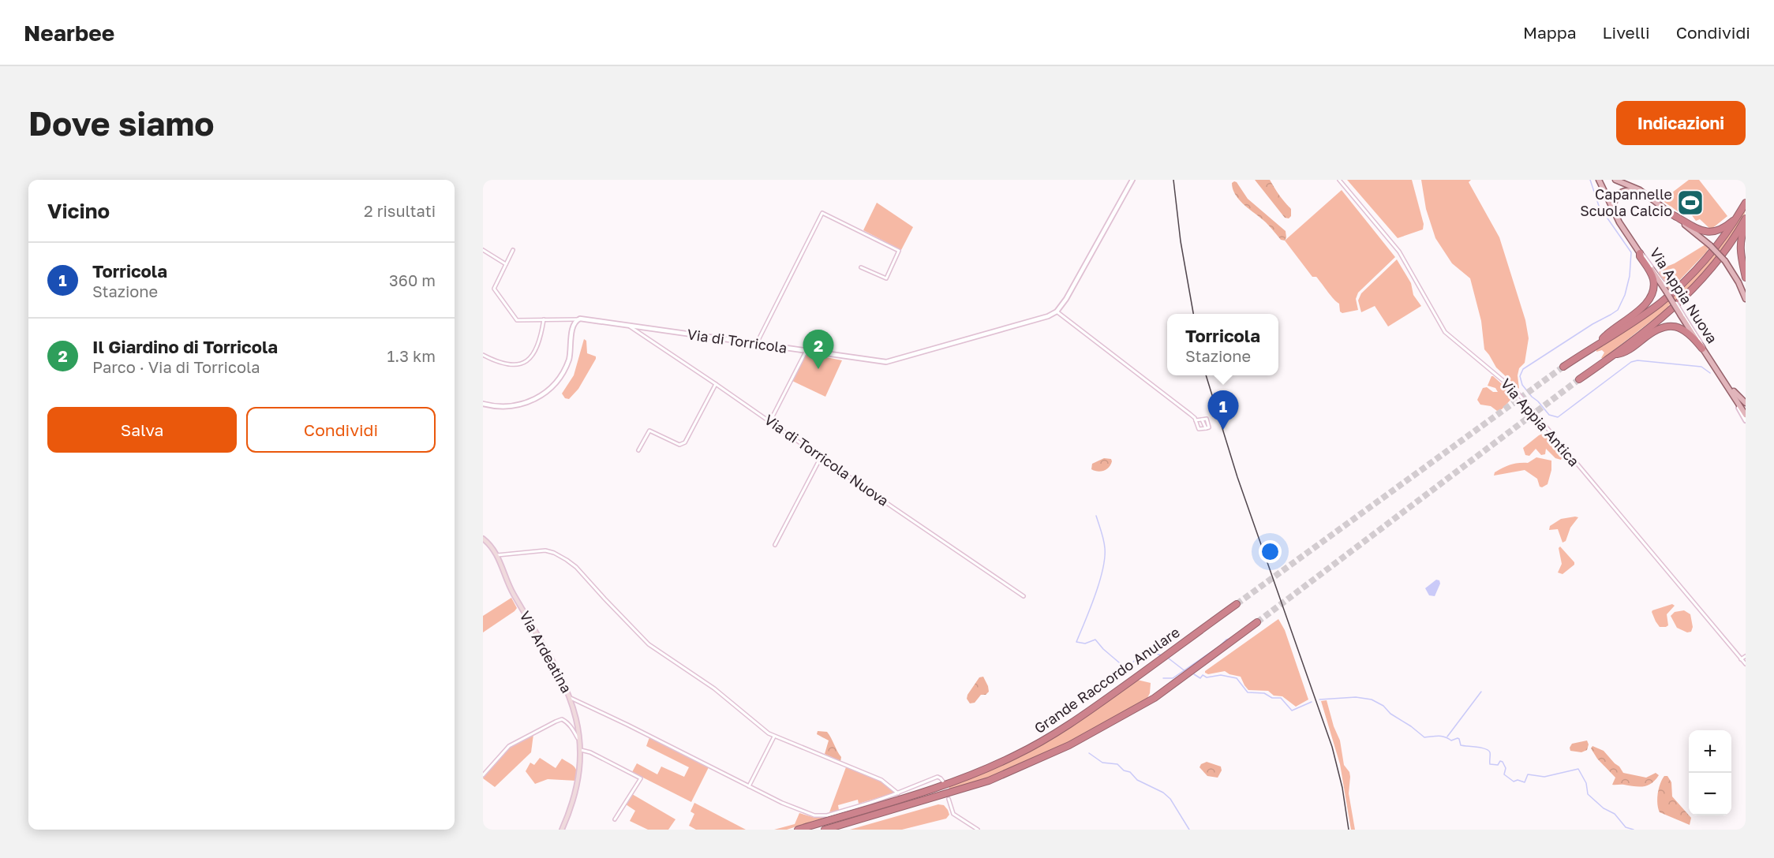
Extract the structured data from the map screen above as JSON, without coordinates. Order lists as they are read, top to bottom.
{
  "streets": {
    "highway": ["Grande Raccordo Anulare"],
    "main road": ["Via Appia Nuova", "Via Ardeatina"],
    "street": ["Via di Torricola", "Via Appia Antica", "Via di Torricola Nuova"]
  },
  "crossings": [
    ["Via di Torricola", "Via di Torricola Nuova"]
  ],
  "places": {
    "sports": ["Capannelle Scuola Calcio"]
  },
  "page": {
    "header": "Nearbee",
    "nav": ["Mappa", "Livelli", "Condividi"],
    "buttons": [
      "Indicazioni",
      ["Salva", "Condividi"]
    ],
    "title": "Dove siamo",
    "heading": ["Vicino", "2 risultati"],
    "list": [
      {
        "mark": "1",
        "name": "Torricola",
        "note": "Stazione",
        "value": "360 m"
      },
      {
        "mark": "2",
        "name": "Il Giardino di Torricola",
        "note": "Parco · Via di Torricola",
        "value": "1.3 km"
      }
    ],
    "popup": ["Torricola", "Stazione"],
    "pins": ["2", "1"],
    "map_buttons": ["+", "−"]
  }
}
